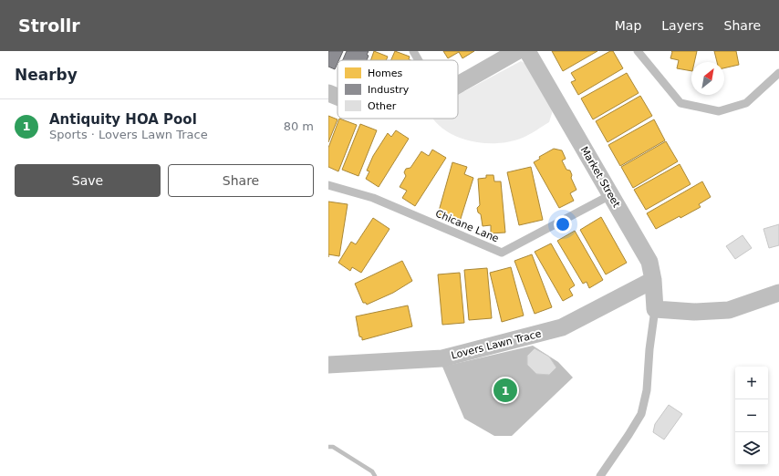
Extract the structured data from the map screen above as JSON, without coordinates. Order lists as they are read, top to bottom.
{
  "streets": {
    "street": ["Market Street", "Lovers Lawn Trace"],
    "lane": ["Chicane Lane"]
  },
  "crossings": [
    ["Market Street", "Chicane Lane"],
    ["Market Street", "Lovers Lawn Trace"]
  ],
  "legend": ["Homes", "Industry", "Other"],
  "north": "top right",
  "page": {
    "header": "Strollr",
    "nav": ["Map", "Layers", "Share"],
    "heading": "Nearby",
    "list": [
      {
        "mark": "1",
        "name": "Antiquity HOA Pool",
        "note": "Sports · Lovers Lawn Trace",
        "value": "80 m"
      }
    ],
    "buttons": ["Save", "Share"],
    "map_buttons": ["+", "−"],
    "pins": "1"
  }
}
